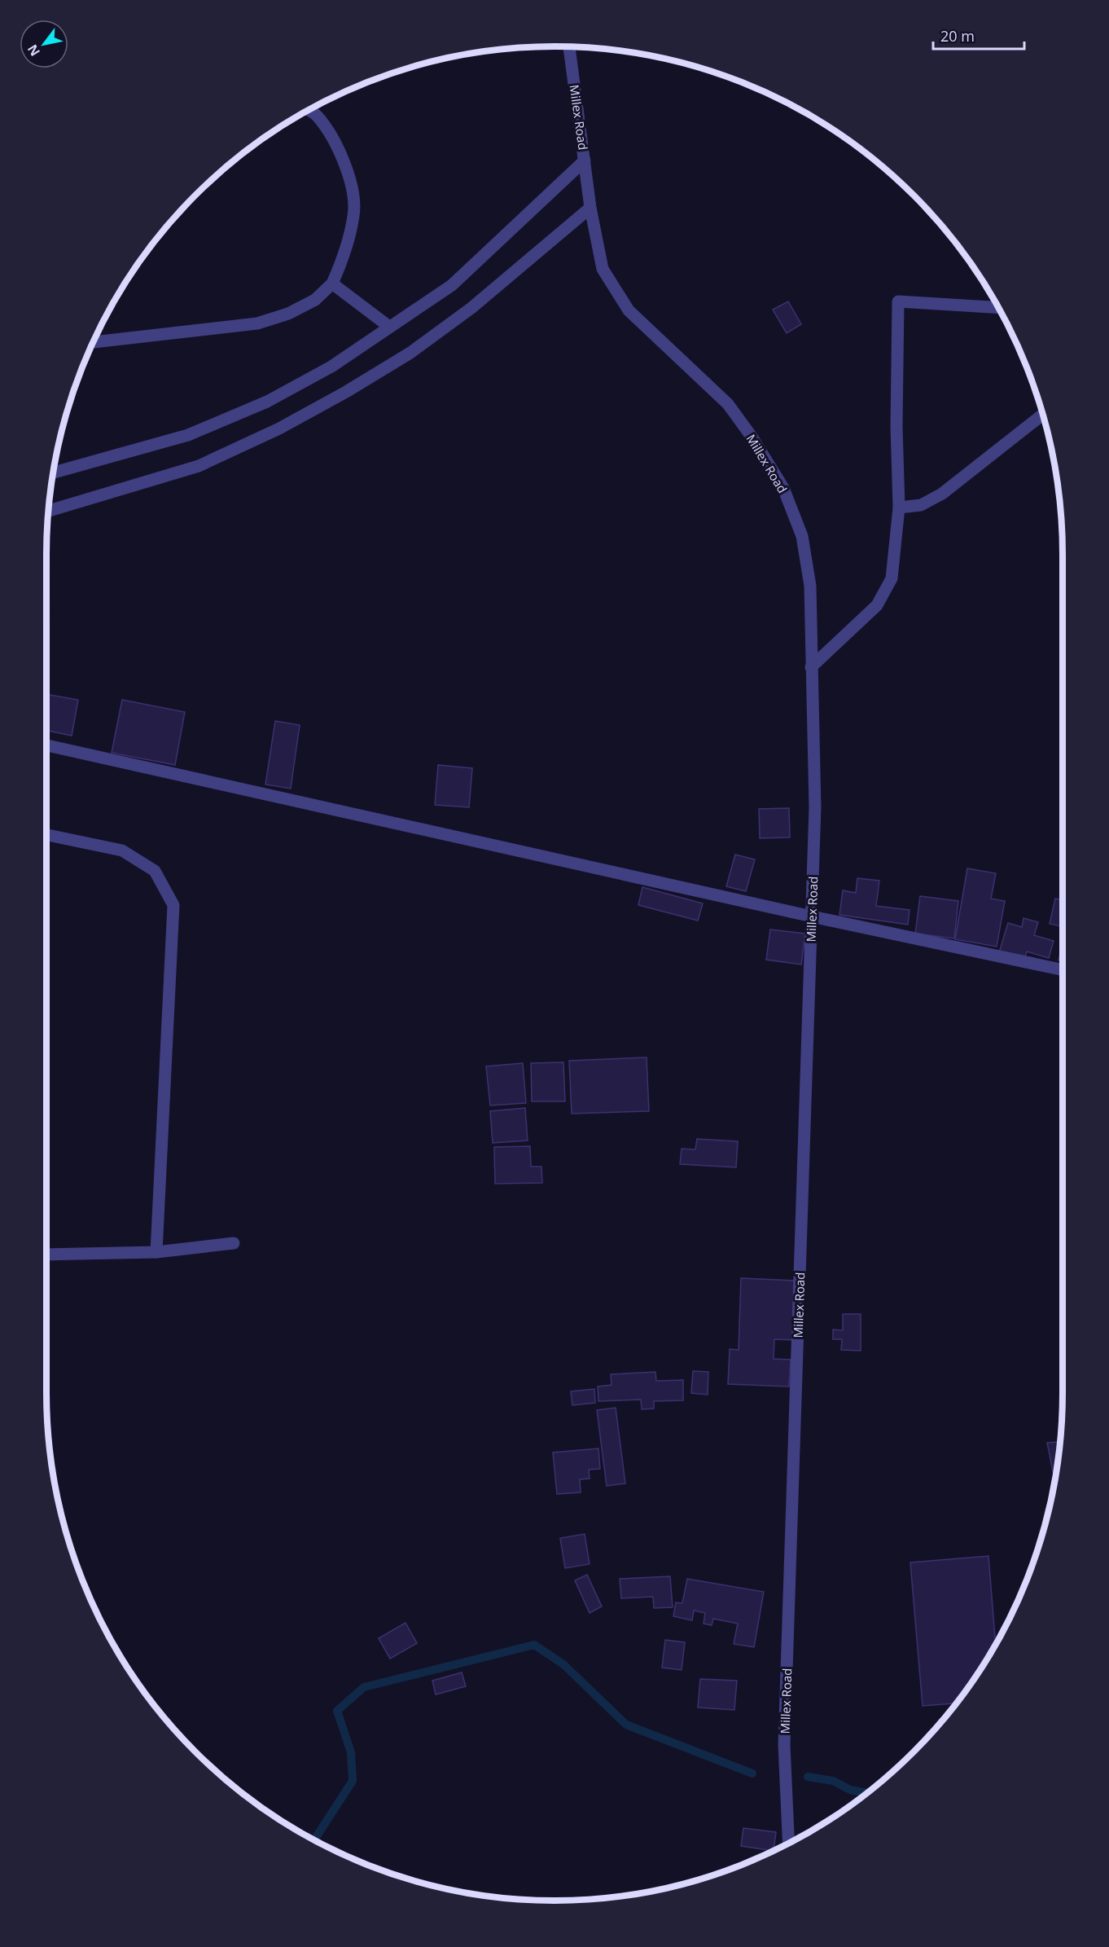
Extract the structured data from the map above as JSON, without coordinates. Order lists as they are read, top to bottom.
{
  "streets": {
    "street": ["Millex Road"]
  },
  "scale_bar": "20 m",
  "north": "bottom left"
}
